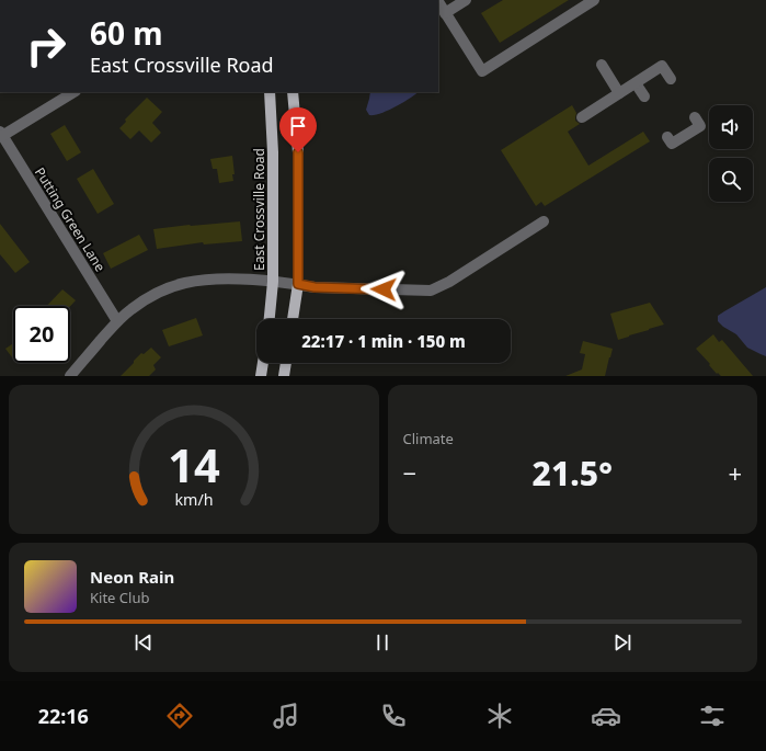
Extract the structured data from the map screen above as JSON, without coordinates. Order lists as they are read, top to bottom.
{
  "streets": {
    "main road": ["East Crossville Road"],
    "street": ["Putting Green Lane"]
  },
  "page": {
    "turn": ["60 m", "East Crossville Road"],
    "limit": "20",
    "trip": "22:17 · 1 min · 150 m",
    "tile": "Climate",
    "heat": ["−", "21.5°", "+"],
    "song": ["Neon Rain", "Kite Club"],
    "tabs": "22:16",
    "gauge": ["14", "km/h"]
  }
}
